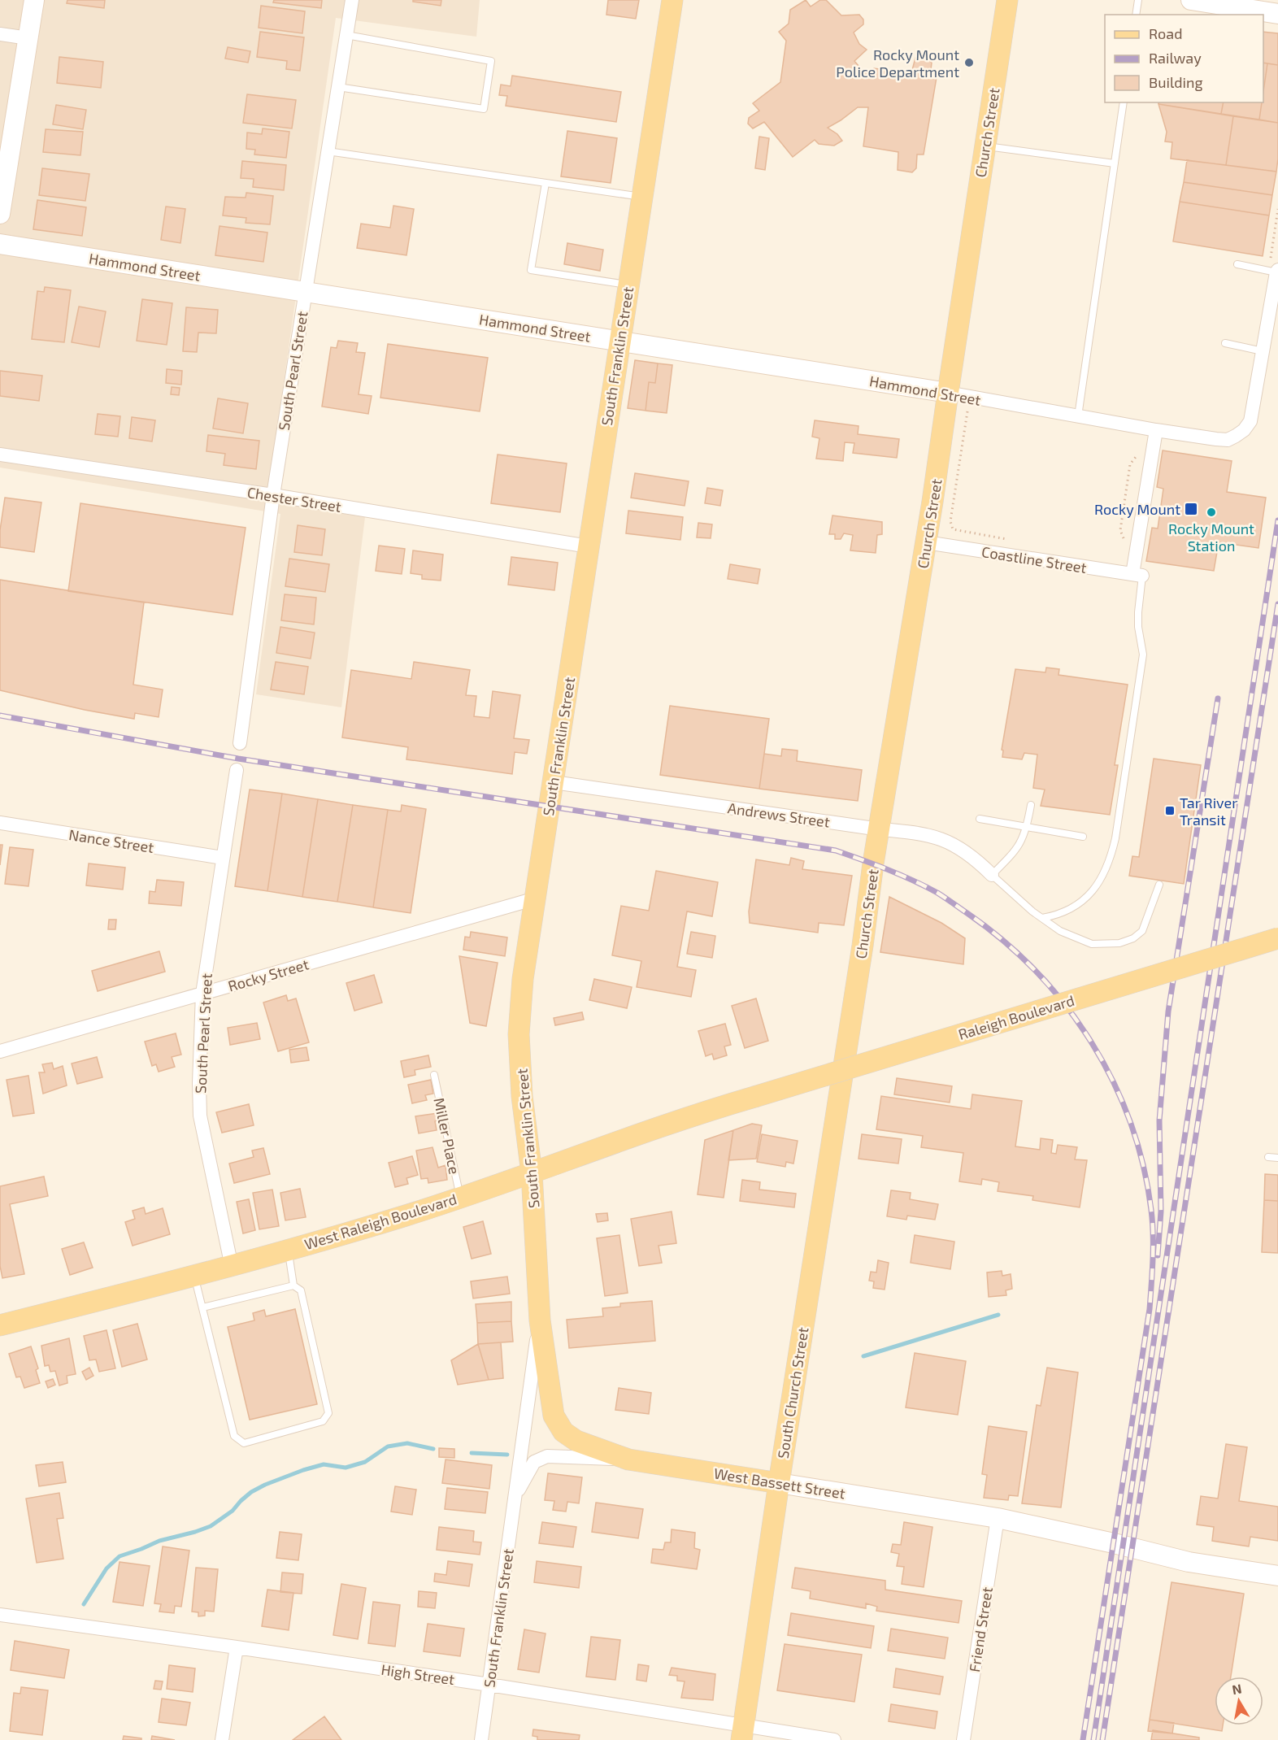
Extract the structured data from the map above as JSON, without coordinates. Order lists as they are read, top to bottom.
{
  "streets": {
    "main road": [
      "Church Street",
      "South Franklin Street",
      "Raleigh Boulevard",
      "West Raleigh Boulevard",
      "South Church Street",
      "West Bassett Street"
    ],
    "street": [
      "Hammond Street",
      "South Pearl Street",
      "Chester Street",
      "Coastline Street",
      "Andrews Street",
      "Nance Street",
      "Rocky Street",
      "Friend Street",
      "High Street"
    ],
    "lane": ["Miller Place"]
  },
  "crossings": [
    ["Church Street", "Hammond Street"],
    ["Church Street", "Coastline Street"],
    ["Church Street", "Andrews Street"],
    ["Church Street", "South Church Street"],
    ["Hammond Street", "South Franklin Street"],
    ["Hammond Street", "South Pearl Street"],
    ["South Franklin Street", "Chester Street"],
    ["South Franklin Street", "Andrews Street"],
    ["South Franklin Street", "Rocky Street"],
    ["South Franklin Street", "West Raleigh Boulevard"],
    ["South Franklin Street", "West Bassett Street"],
    ["South Franklin Street", "High Street"],
    ["South Pearl Street", "Chester Street"],
    ["South Pearl Street", "Nance Street"],
    ["South Pearl Street", "Rocky Street"],
    ["South Pearl Street", "West Raleigh Boulevard"],
    ["Raleigh Boulevard", "West Raleigh Boulevard"],
    ["Miller Place", "West Raleigh Boulevard"],
    ["South Church Street", "West Bassett Street"],
    ["South Church Street", "High Street"],
    ["West Bassett Street", "Friend Street"]
  ],
  "places": {
    "other": ["Rocky Mount Police Department", "Rocky Mount Station"],
    "transit": ["Rocky Mount", "Tar River Transit"]
  },
  "legend": ["Road", "Railway", "Building"],
  "north": "top"
}
